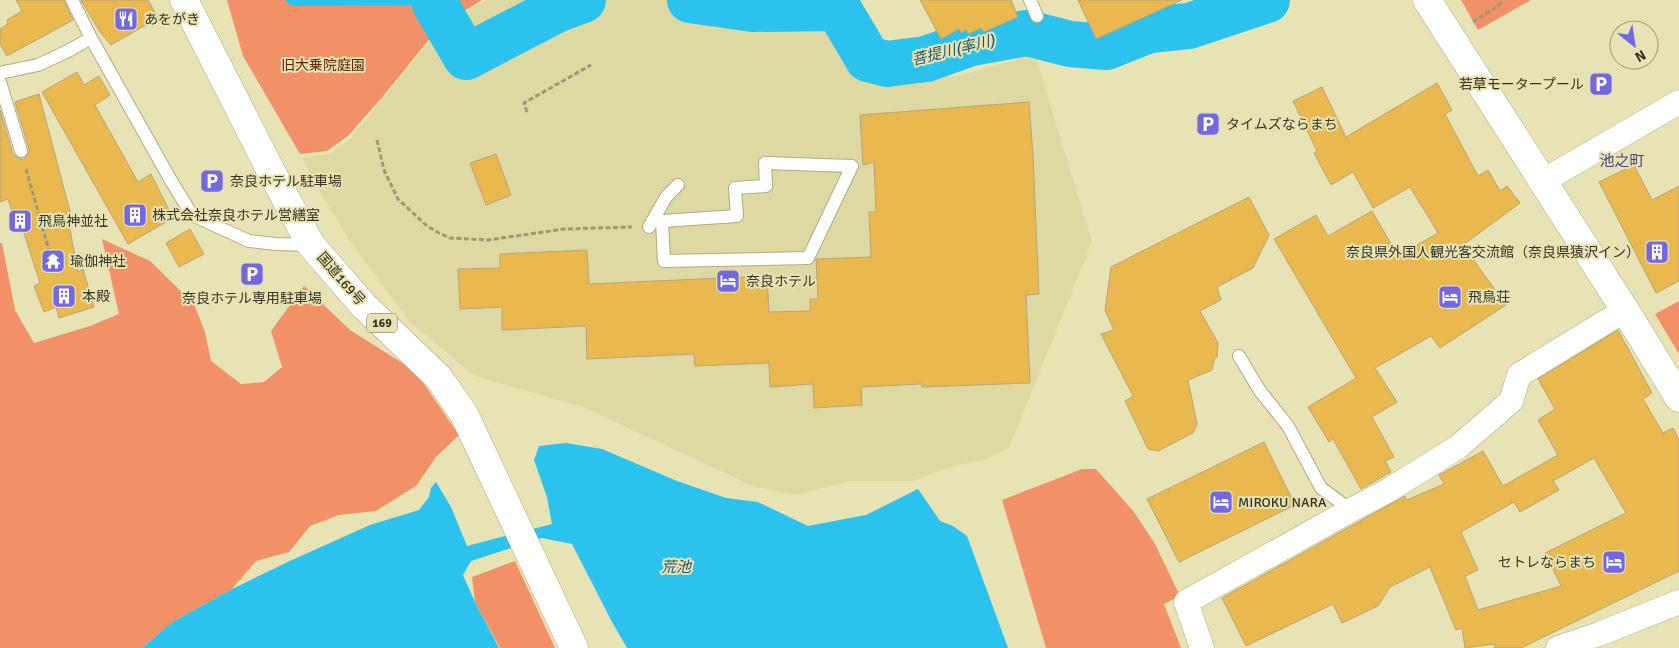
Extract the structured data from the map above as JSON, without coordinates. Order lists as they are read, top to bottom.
{
  "streets": {
    "main road": ["国道169号", "169"]
  },
  "districts": ["池之町"],
  "water": ["菩提川(率川)", "荒池"],
  "parks": ["旧大乗院庭園"],
  "places": {
    "restaurant": ["あをがき"],
    "parking": [
      "若草モータープール",
      "タイムズならまち",
      "奈良ホテル駐車場",
      "奈良ホテル専用駐車場"
    ],
    "building": [
      "株式会社奈良ホテル営繕室",
      "飛鳥神並社",
      "奈良県外国人観光客交流館（奈良県猿沢イン）",
      "本殿"
    ],
    "temple": ["瑜伽神社"],
    "hotel": [
      "奈良ホテル",
      "飛鳥荘",
      "MIROKU NARA",
      "セトレならまち"
    ]
  },
  "north": "bottom right"
}
